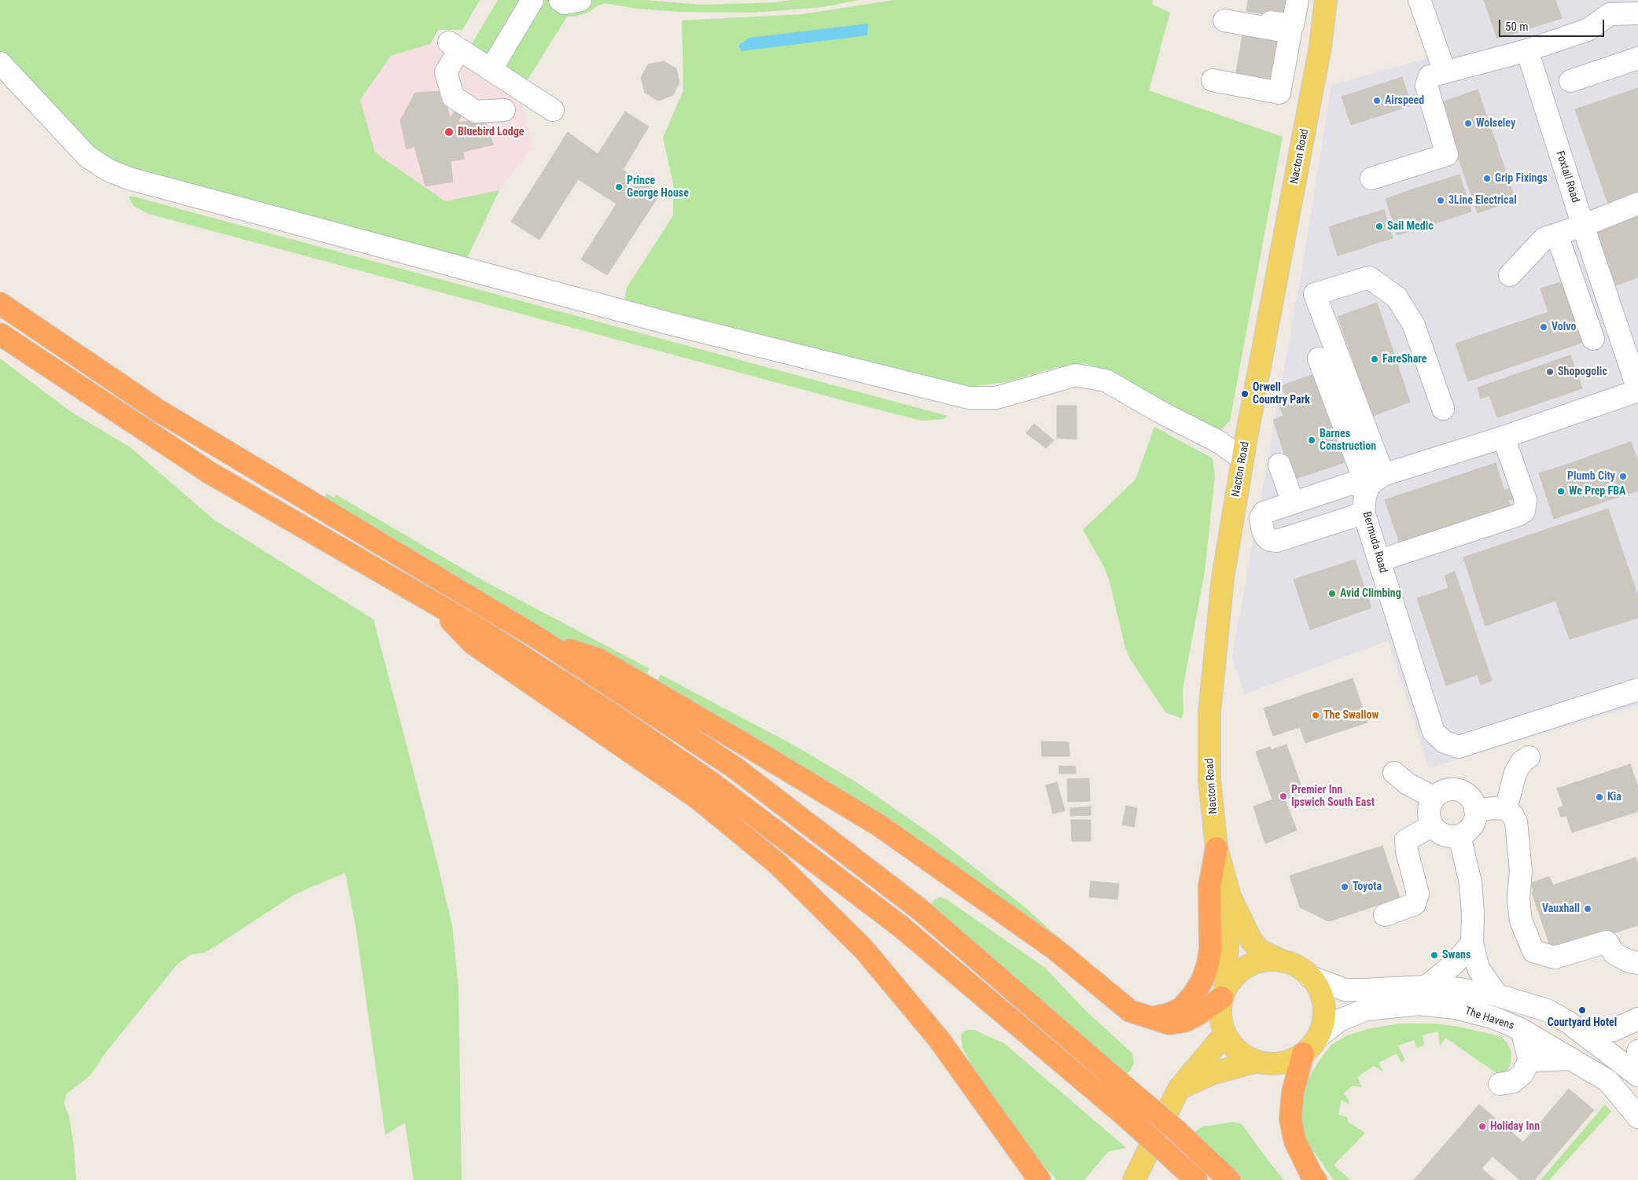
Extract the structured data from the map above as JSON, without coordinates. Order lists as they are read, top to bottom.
{
  "streets": {
    "main road": ["Nacton Road"],
    "street": ["Foxtail Road", "Bermuda Road", "The Havens"]
  },
  "crossings": [
    ["Nacton Road", "The Havens"]
  ],
  "places": [
    "Airspeed",
    "Wolseley",
    "Bluebird Lodge",
    "Grip Fixings",
    "Prince George House",
    "3Line Electrical",
    "Sail Medic",
    "Volvo",
    "FareShare",
    "Shopogolic",
    "Orwell Country Park",
    "Barnes Construction",
    "Plumb City",
    "We Prep FBA",
    "Avid Climbing",
    "The Swallow",
    "Premier Inn Ipswich South East",
    "Kia",
    "Toyota",
    "Vauxhall",
    "Swans",
    "Courtyard Hotel",
    "Holiday Inn"
  ],
  "scale_bar": "50 m"
}
